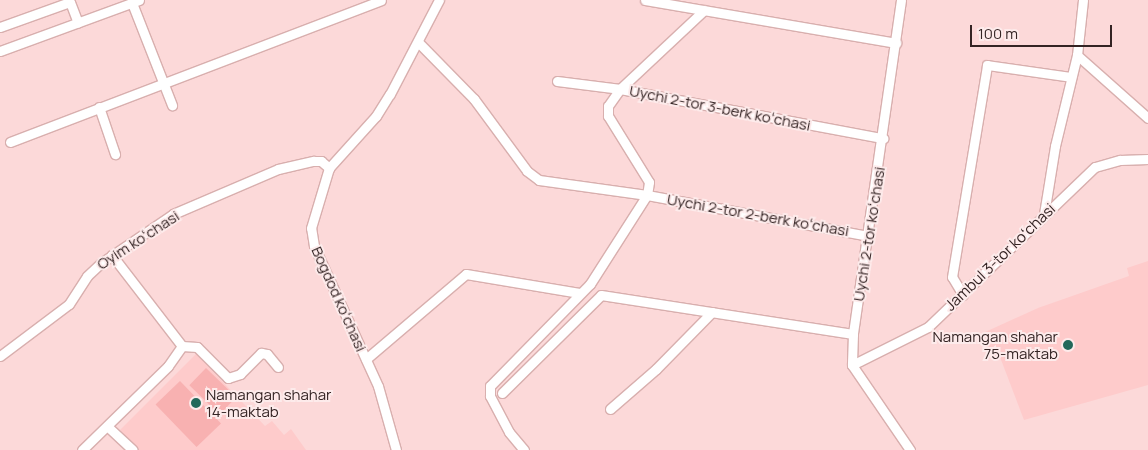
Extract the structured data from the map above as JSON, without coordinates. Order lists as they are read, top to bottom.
{
  "streets": {
    "street": [
      "Uychi 2-tor 3-berk koʻchasi",
      "Uychi 2-tor 2-berk koʻchasi",
      "Uychi 2-tor koʻchasi",
      "Oyim koʻchasi",
      "Jambul 3-tor koʻchasi",
      "Bogdod koʻchasi"
    ]
  },
  "crossings": [
    ["Uychi 2-tor 3-berk koʻchasi", "Uychi 2-tor koʻchasi"],
    ["Uychi 2-tor 2-berk koʻchasi", "Uychi 2-tor koʻchasi"],
    ["Uychi 2-tor 2-berk koʻchasi", "Bogdod koʻchasi"],
    ["Uychi 2-tor koʻchasi", "Jambul 3-tor koʻchasi"],
    ["Oyim koʻchasi", "Bogdod koʻchasi"]
  ],
  "places": ["Namangan shahar 75-maktab", "Namangan shahar 14-maktab"],
  "scale_bar": "100 m"
}
